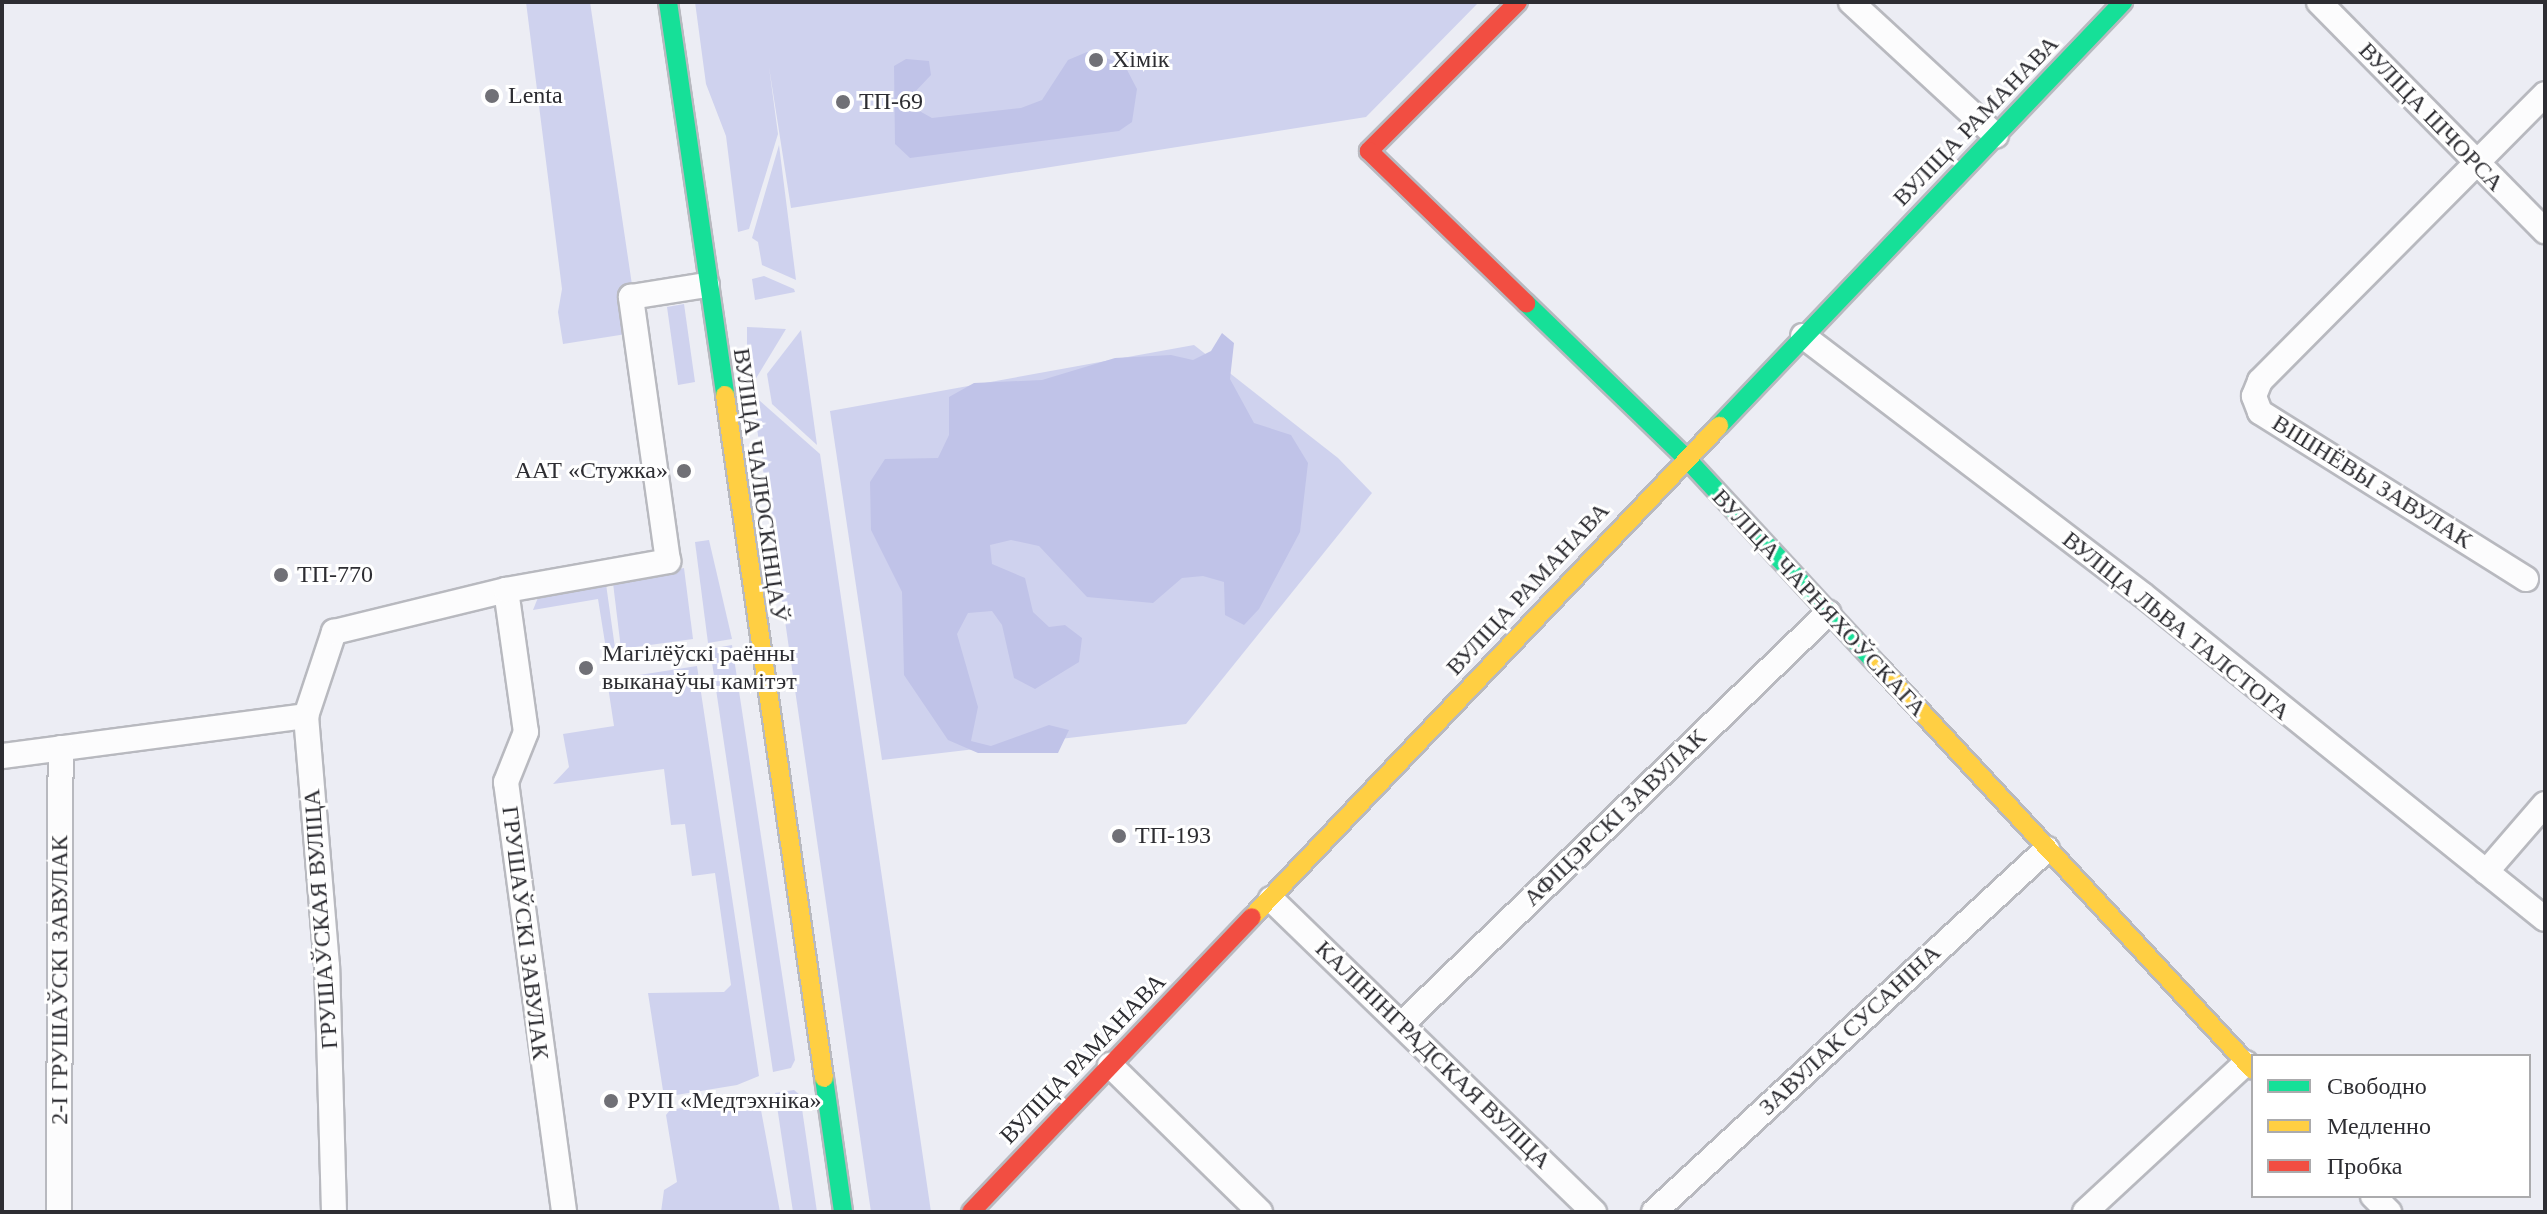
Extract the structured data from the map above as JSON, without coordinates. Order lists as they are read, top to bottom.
{
  "streets": {
    "main road": ["ВУЛІЦА РАМАНАВА", "ВУЛІЦА ЧАЛЮСКІНЦАЎ", "ВУЛІЦА ЧАРНЯХОЎСКАГА"],
    "street": [
      "ВУЛІЦА ШЧОРСА",
      "ВІШНЁВЫ ЗАВУЛАК",
      "ВУЛІЦА ЛЬВА ТАЛСТОГА",
      "АФІЦЭРСКІ ЗАВУЛАК",
      "ГРУШАЎСКАЯ ВУЛІЦА",
      "ГРУШАЎСКІ ЗАВУЛАК",
      "2-І ГРУШАЎСКІ ЗАВУЛАК",
      "ЗАВУЛАК СУСАНІНА",
      "КАЛІНІНГРАДСКАЯ ВУЛІЦА"
    ]
  },
  "crossings": [
    ["ВУЛІЦА ШЧОРСА", "ВІШНЁВЫ ЗАВУЛАК"],
    ["ВУЛІЦА РАМАНАВА", "ВУЛІЦА ЧАРНЯХОЎСКАГА"],
    ["ВУЛІЦА РАМАНАВА", "ВУЛІЦА ЛЬВА ТАЛСТОГА"],
    ["ВУЛІЦА РАМАНАВА", "КАЛІНІНГРАДСКАЯ ВУЛІЦА"],
    ["ВУЛІЦА ЧАРНЯХОЎСКАГА", "АФІЦЭРСКІ ЗАВУЛАК"],
    ["ВУЛІЦА ЧАРНЯХОЎСКАГА", "ЗАВУЛАК СУСАНІНА"],
    ["АФІЦЭРСКІ ЗАВУЛАК", "КАЛІНІНГРАДСКАЯ ВУЛІЦА"],
    ["ГРУШАЎСКАЯ ВУЛІЦА", "ГРУШАЎСКІ ЗАВУЛАК"]
  ],
  "places": [
    "Хімік",
    "Lenta",
    "ТП-69",
    "ААТ «Стужка»",
    "ТП-770",
    "Магілёўскі раённы выканаўчы камітэт",
    "ТП-193",
    "РУП «Медтэхніка»"
  ],
  "legend": ["Свободно", "Медленно", "Пробка"]
}
